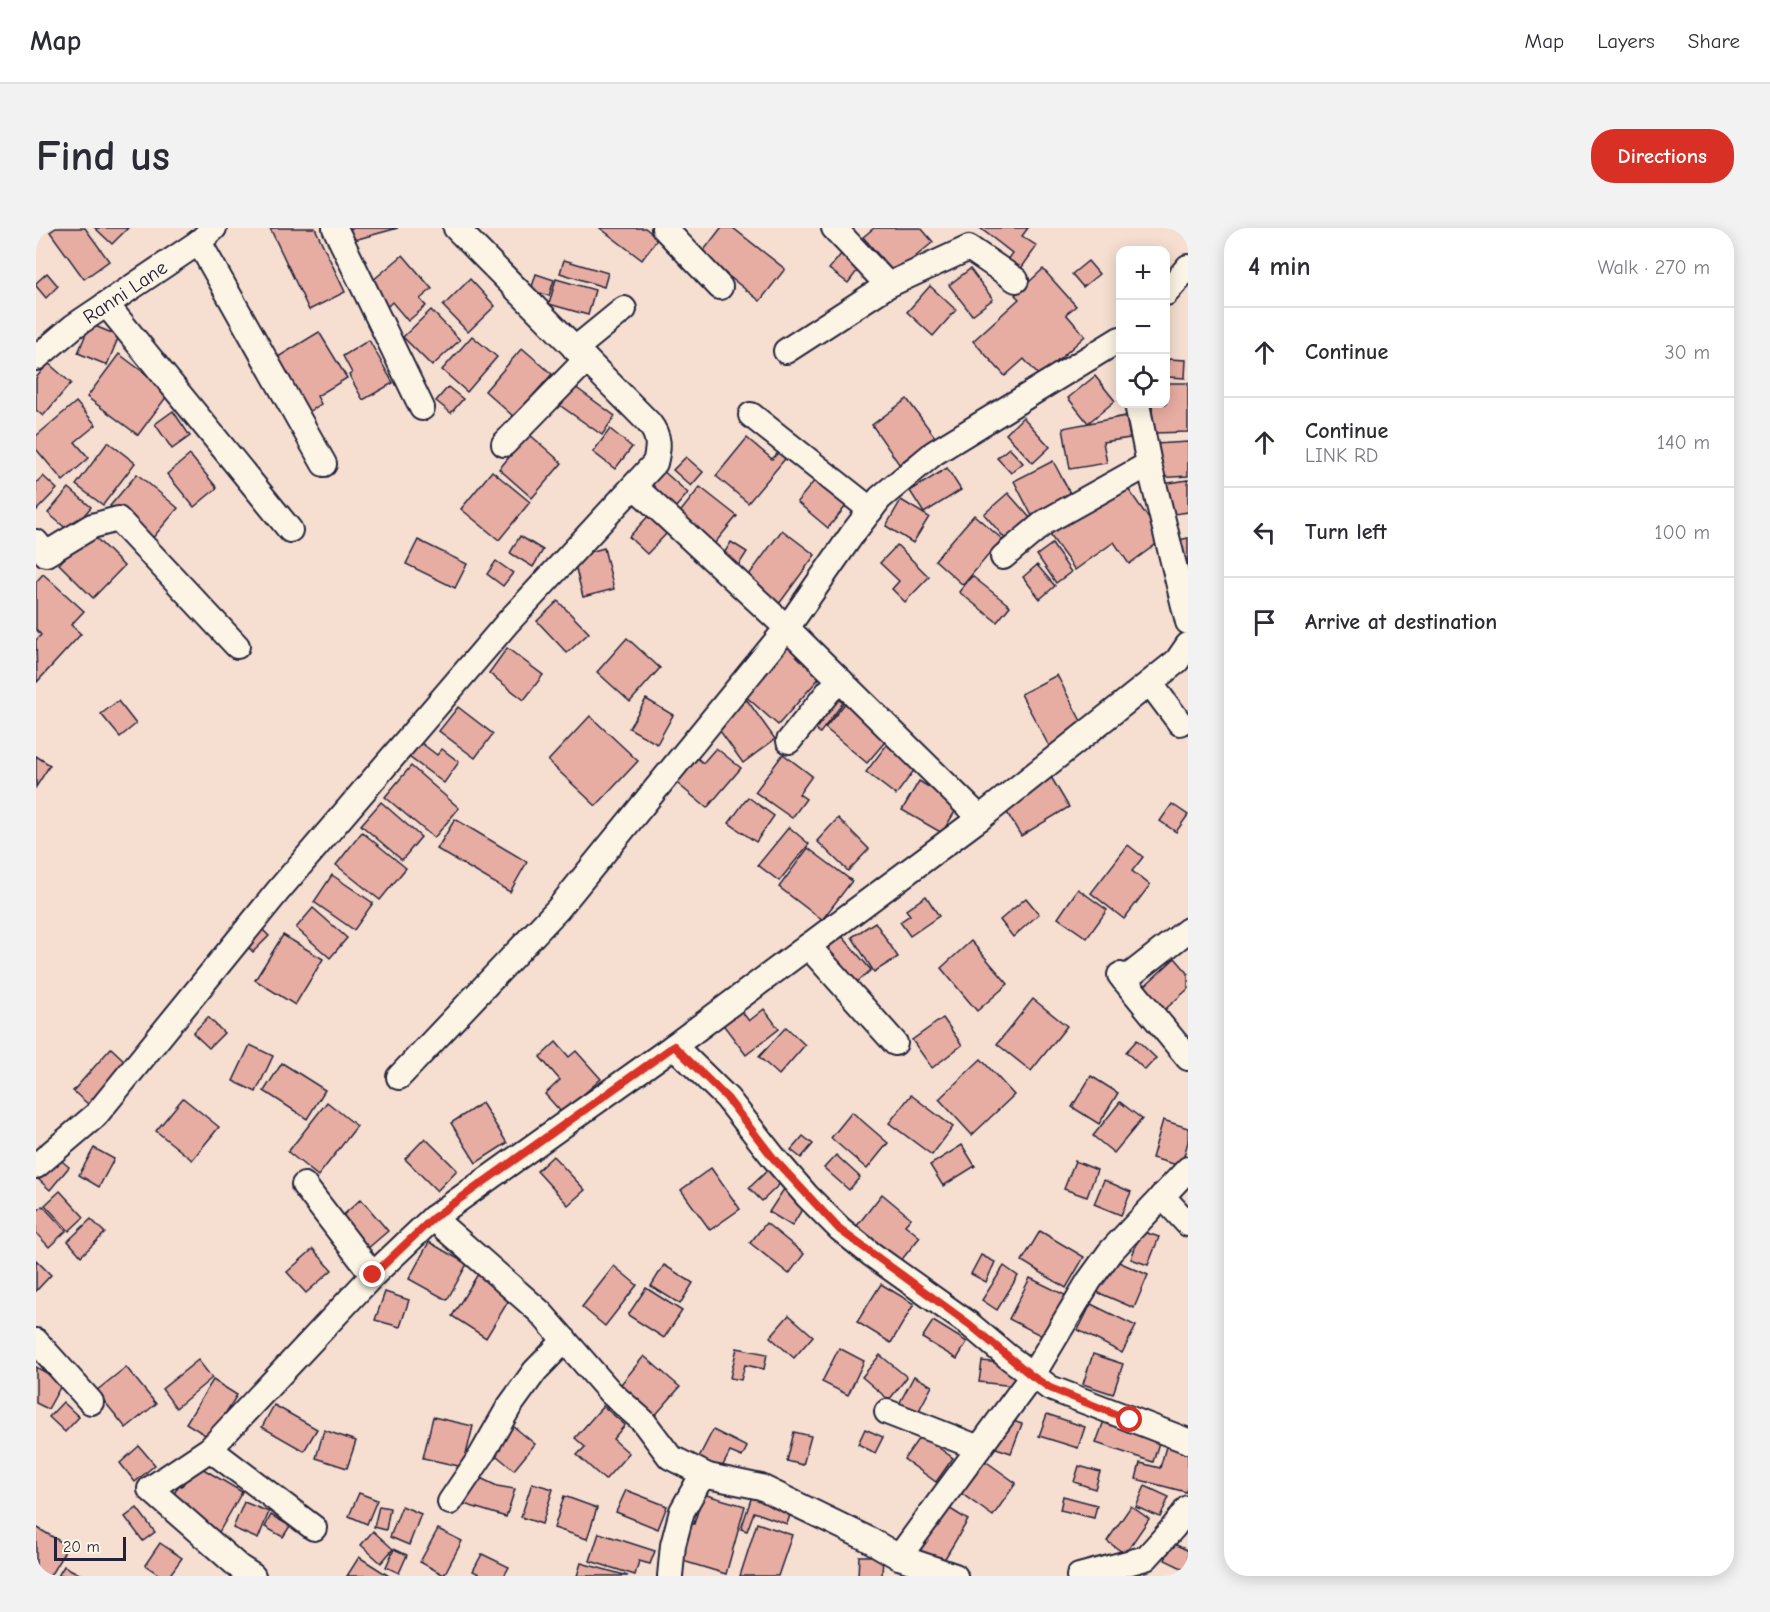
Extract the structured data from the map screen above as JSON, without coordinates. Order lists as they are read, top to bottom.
{
  "streets": {
    "street": ["Ranni Lane"]
  },
  "scale_bar": "20 m",
  "page": {
    "header": "Map",
    "nav": ["Map", "Layers", "Share"],
    "buttons": "Directions",
    "title": "Find us",
    "heading": ["4 min", "Walk · 270 m"],
    "map_buttons": ["+", "−"],
    "list": [
      ["Continue", "30 m"],
      ["Continue", "LINK RD", "140 m"],
      ["Turn left", "100 m"],
      "Arrive at destination"
    ],
    "scale": "20 m"
  }
}
